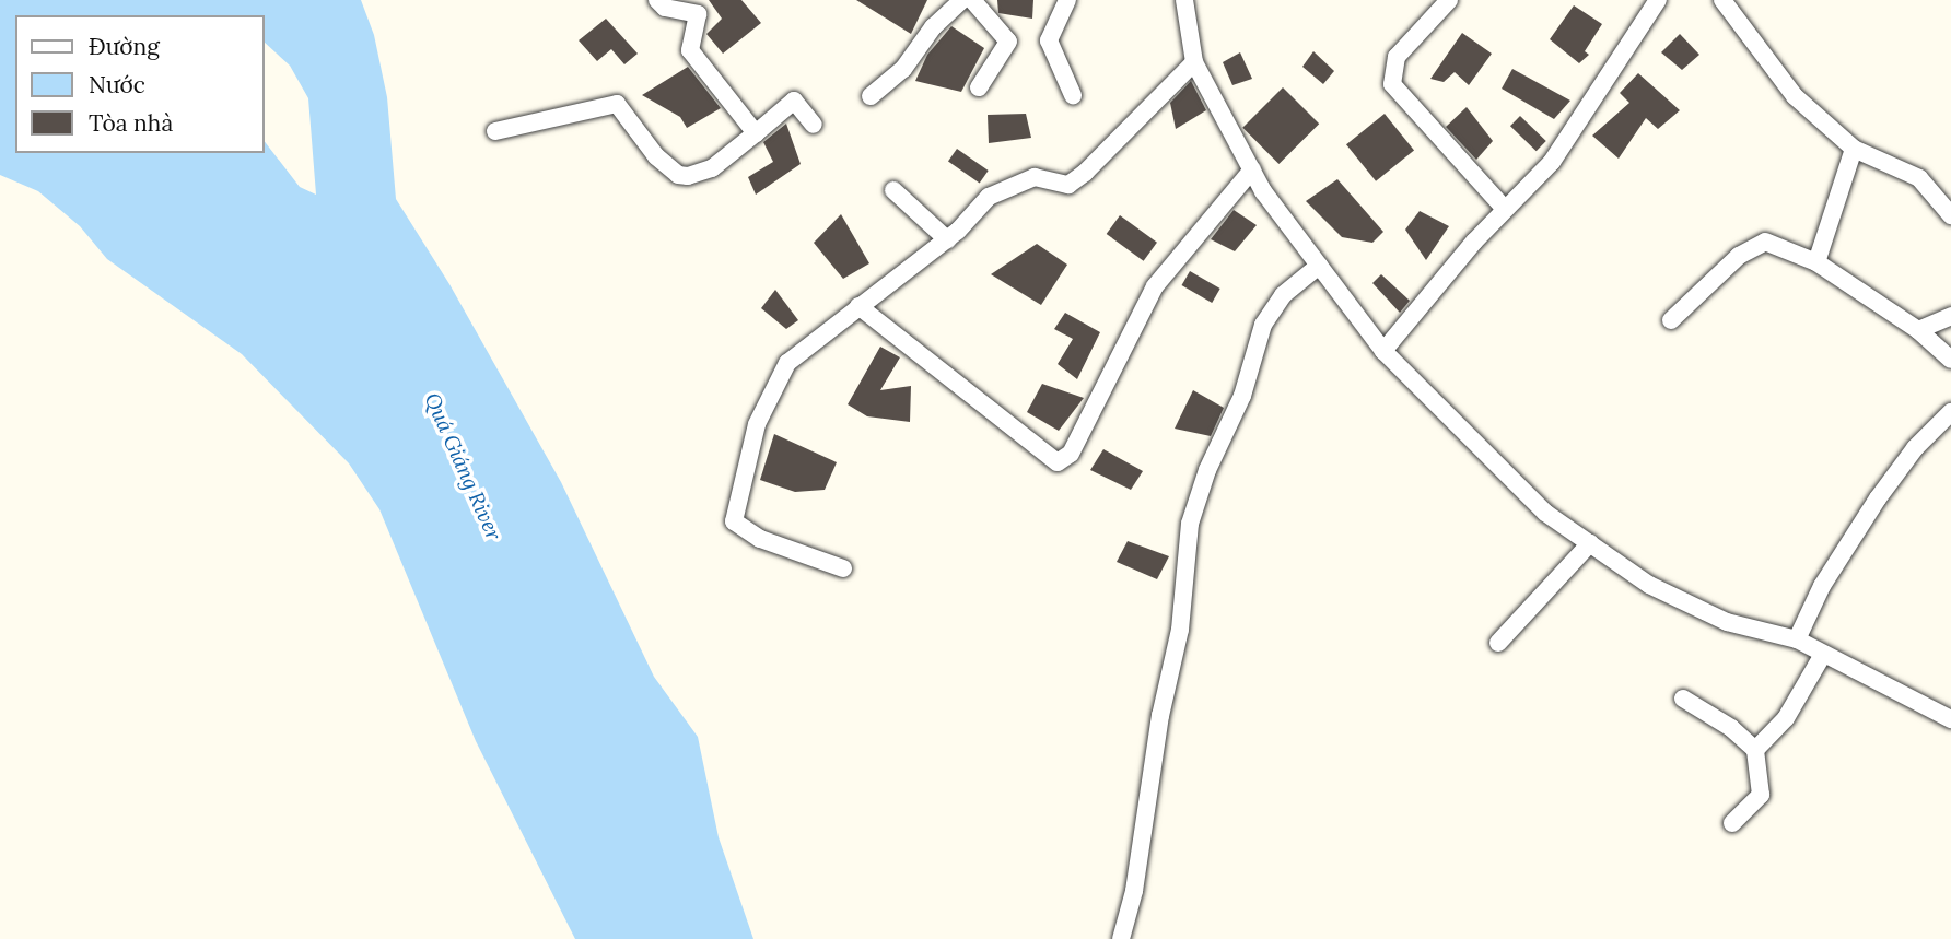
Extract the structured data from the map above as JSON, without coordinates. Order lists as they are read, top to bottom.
{
  "water": ["Quá Giáng River"],
  "legend": ["Đường", "Nước", "Tòa nhà"]
}
